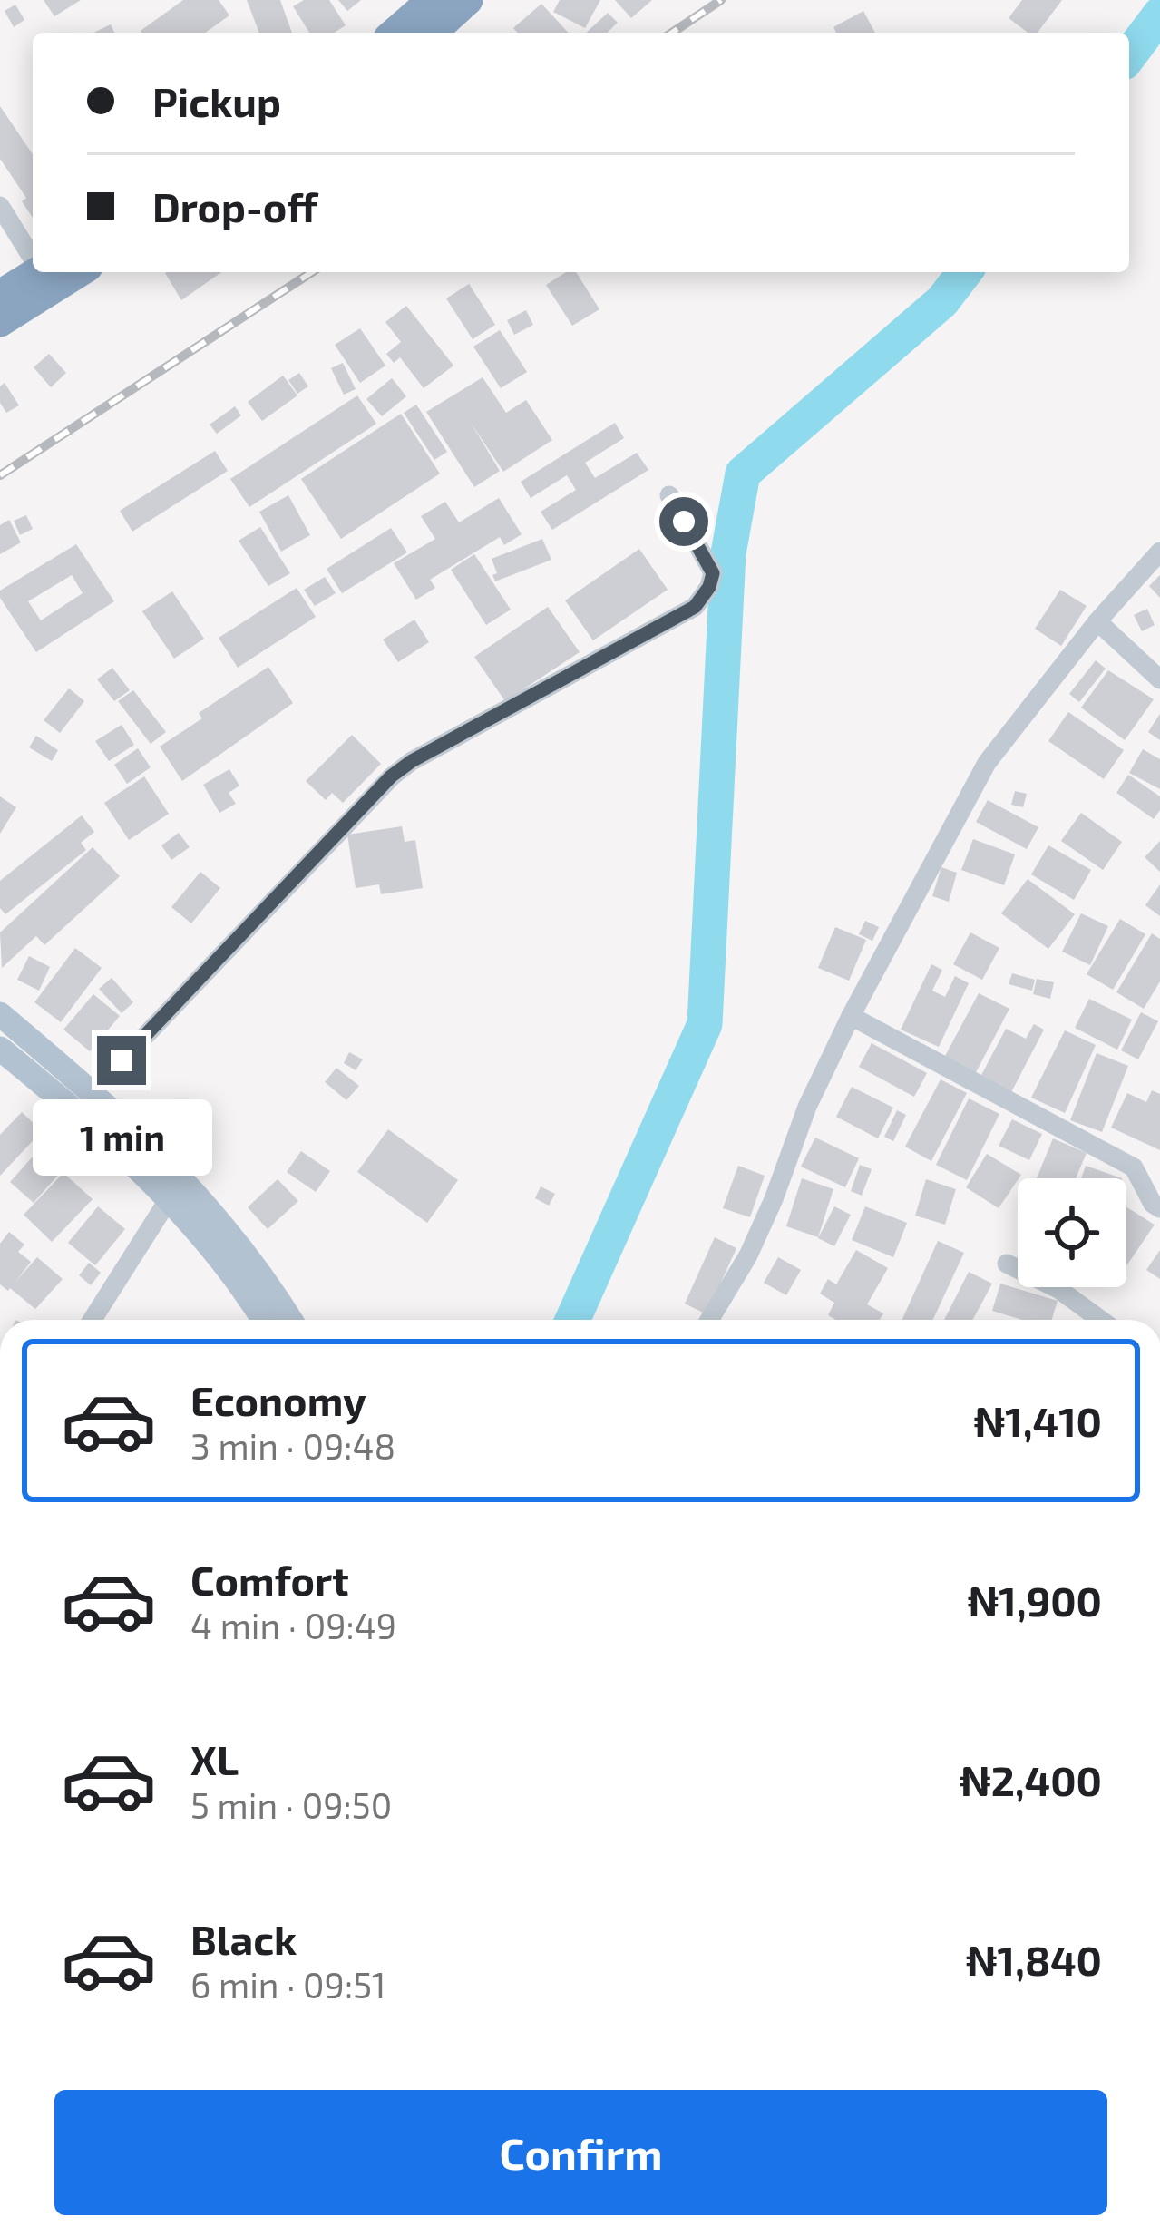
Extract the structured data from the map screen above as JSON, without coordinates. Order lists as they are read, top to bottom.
{
  "page": {
    "banner": ["Pickup", "Drop-off"],
    "bubble": "1 min",
    "list": [
      {
        "name": "Economy",
        "note": "3 min · 09:48",
        "value": "₦1,410"
      },
      {
        "name": "Comfort",
        "note": "4 min · 09:49",
        "value": "₦1,900"
      },
      {
        "name": "XL",
        "note": "5 min · 09:50",
        "value": "₦2,400"
      },
      {
        "name": "Black",
        "note": "6 min · 09:51",
        "value": "₦1,840"
      }
    ],
    "buttons": "Confirm"
  }
}
